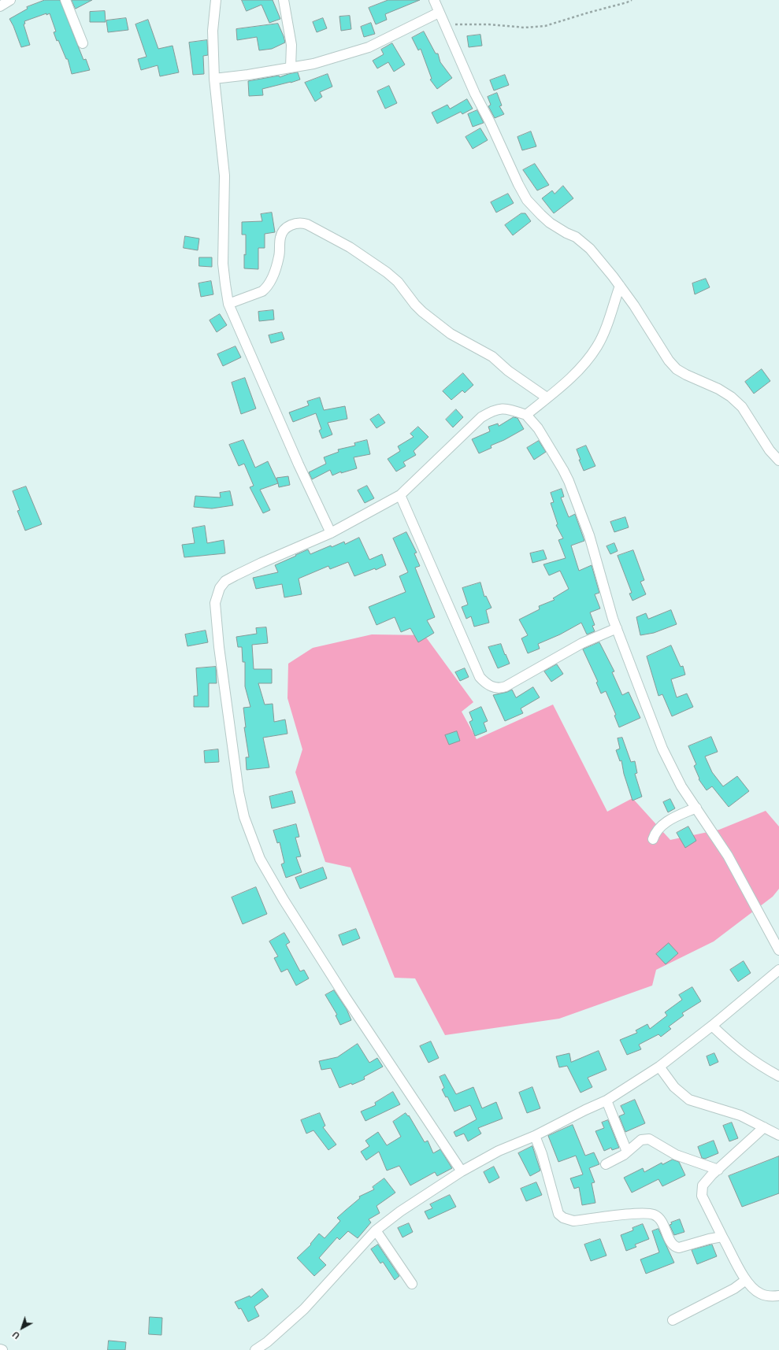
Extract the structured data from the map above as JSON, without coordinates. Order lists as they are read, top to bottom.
{
  "north": "bottom left"
}
